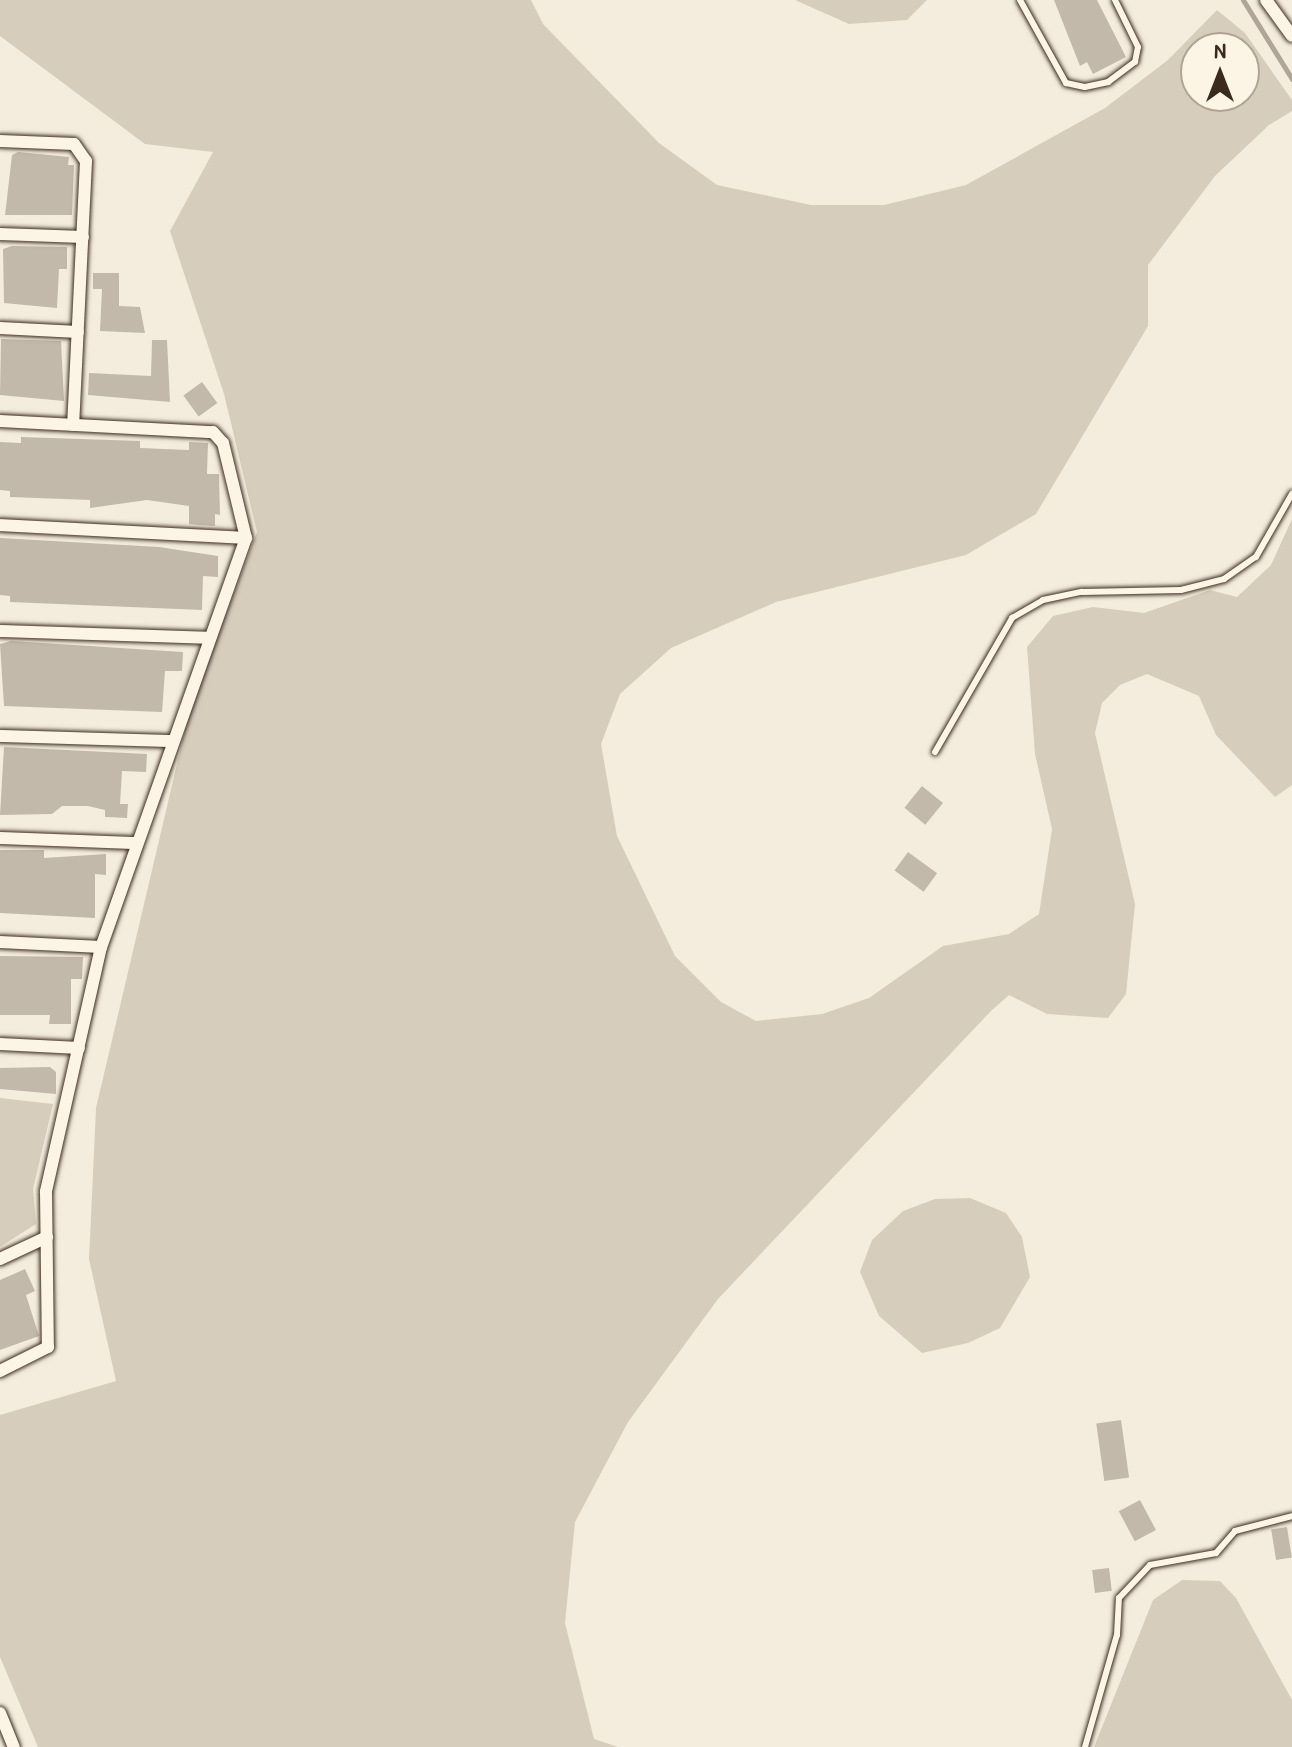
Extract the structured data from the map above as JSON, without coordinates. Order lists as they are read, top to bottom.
{
  "north": "top"
}
